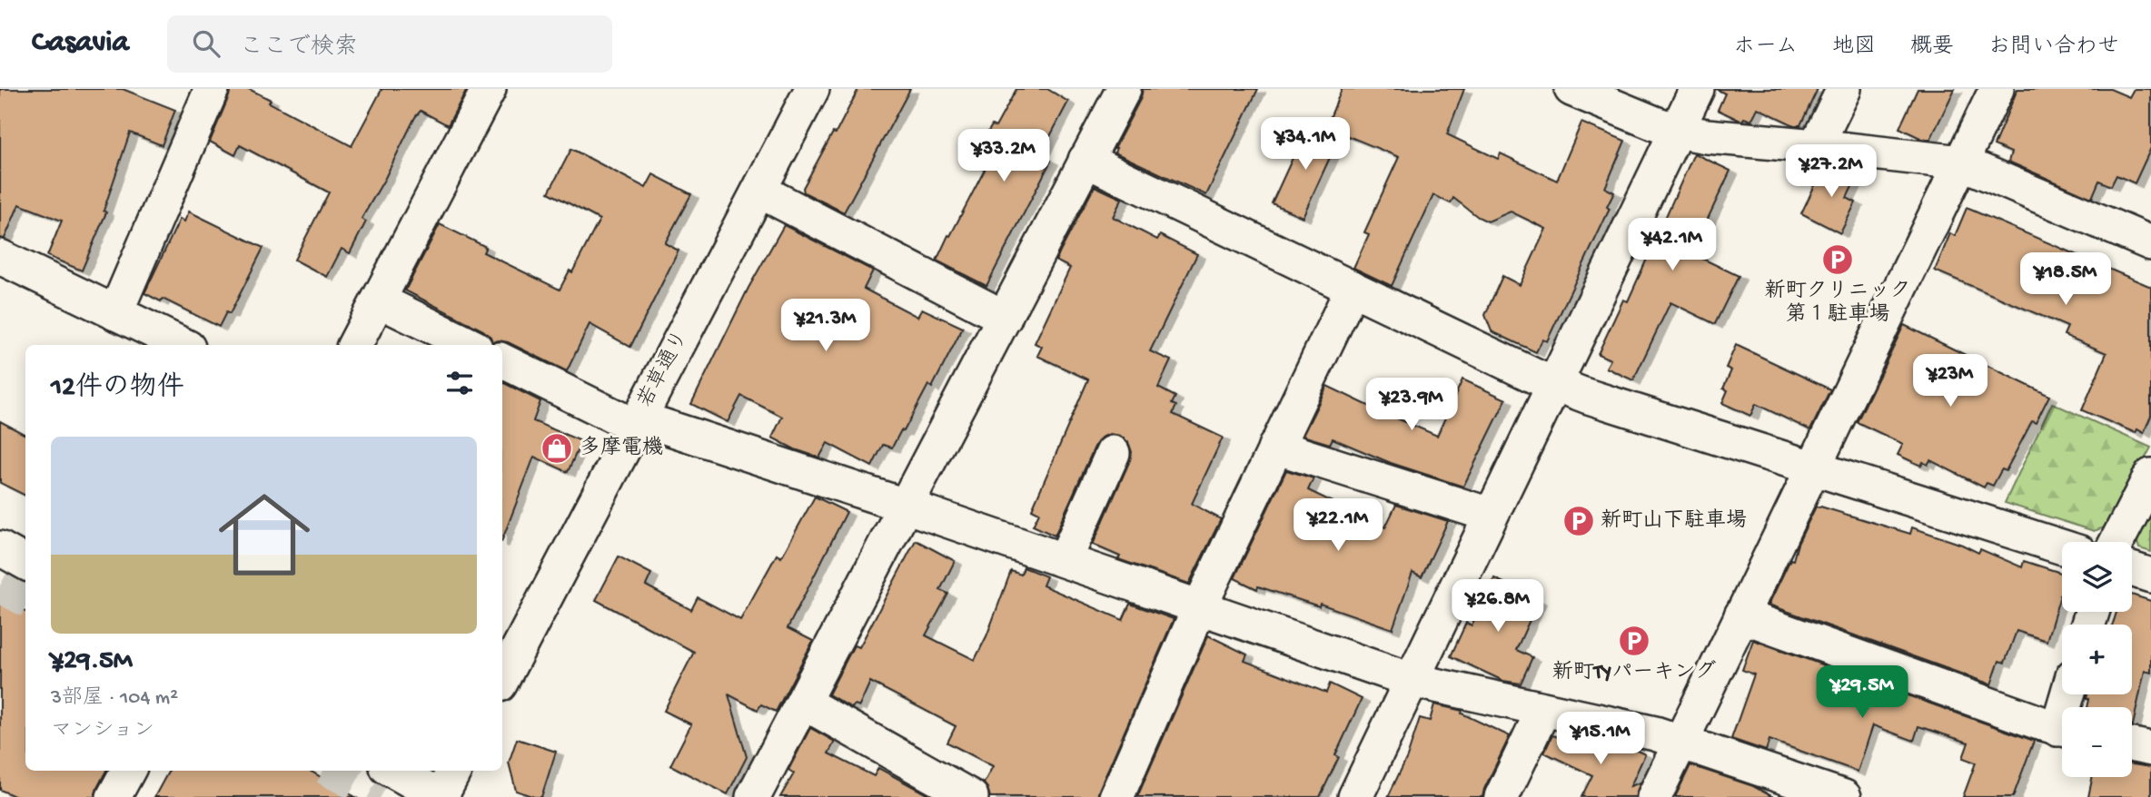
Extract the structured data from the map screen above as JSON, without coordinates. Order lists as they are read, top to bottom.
{
  "streets": {
    "street": ["若草通り"]
  },
  "places": {
    "parking": ["新町クリニック 第１駐車場", "新町山下駐車場", "新町TYパーキング"],
    "shop": ["多摩電機"]
  },
  "page": {
    "header": "Casavia",
    "search": "ここで検索",
    "nav": [
      "ホーム",
      "地図",
      "概要",
      "お問い合わせ"
    ],
    "price": [
      "¥34.1M",
      "¥33.2M",
      "¥27.2M",
      "¥42.1M",
      "¥18.5M",
      "¥21.3M",
      "¥23M",
      "¥23.9M",
      "¥22.1M",
      "¥26.8M",
      "¥29.5M",
      "¥15.1M"
    ],
    "heading": "12件の物件",
    "list": [
      {
        "name": "¥29.5M",
        "note": "3部屋 · 104 m² · マンション"
      }
    ],
    "map_buttons": ["+", "−"]
  }
}
